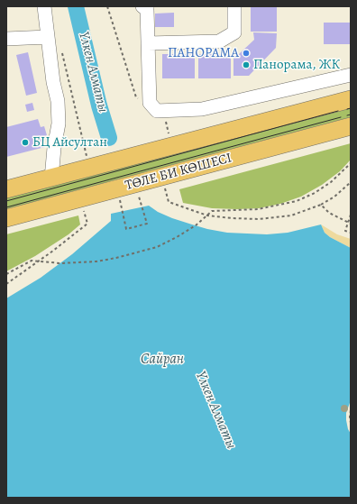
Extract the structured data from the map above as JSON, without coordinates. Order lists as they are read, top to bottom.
{
  "streets": {
    "main road": ["ТӨЛЕ БИ КӨШЕСІ"]
  },
  "water": ["Үлкен Алматы", "Сайран"],
  "places": ["ПАНОРАМА", "Панорама, ЖК", "БЦ Айсултан"]
}
